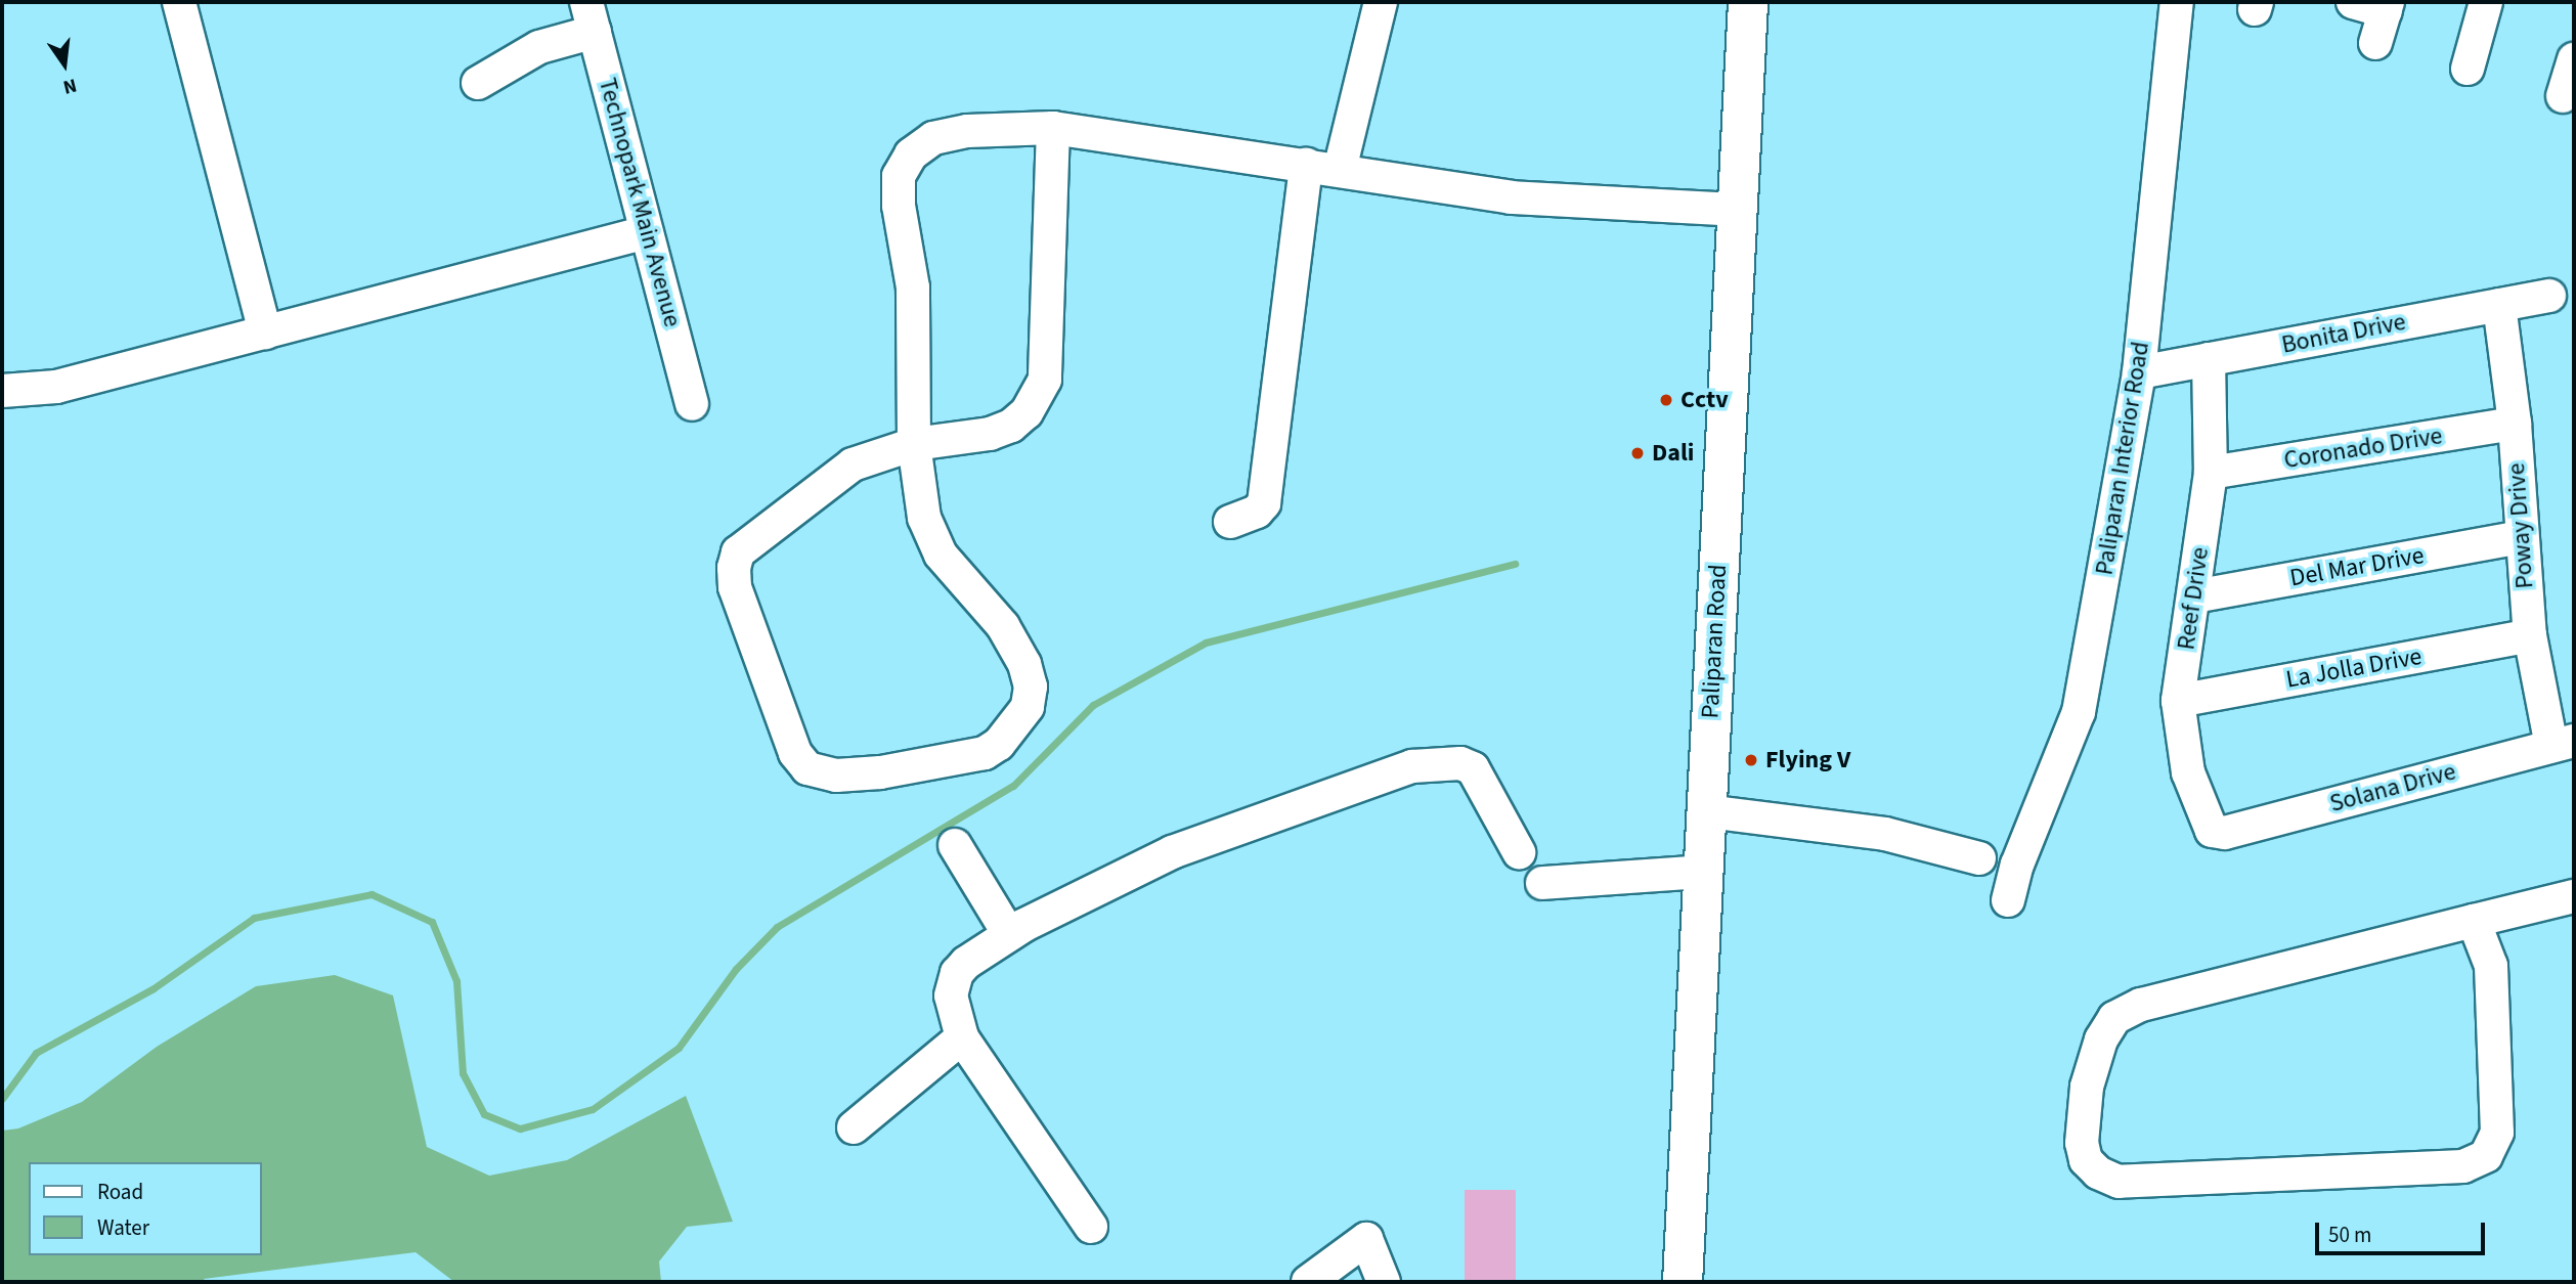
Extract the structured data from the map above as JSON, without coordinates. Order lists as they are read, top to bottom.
{
  "streets": {
    "main road": ["Paliparan Road"],
    "street": [
      "Technopark Main Avenue",
      "Bonita Drive",
      "Coronado Drive",
      "Paliparan Interior Road",
      "Poway Drive",
      "Del Mar Drive",
      "Reef Drive",
      "La Jolla Drive",
      "Solana Drive"
    ]
  },
  "crossings": [
    ["Bonita Drive", "Paliparan Interior Road"],
    ["Bonita Drive", "Poway Drive"],
    ["Bonita Drive", "Reef Drive"],
    ["Coronado Drive", "Poway Drive"],
    ["Coronado Drive", "Reef Drive"],
    ["Poway Drive", "Del Mar Drive"],
    ["Poway Drive", "La Jolla Drive"],
    ["Poway Drive", "Solana Drive"],
    ["Del Mar Drive", "Reef Drive"],
    ["Reef Drive", "La Jolla Drive"],
    ["Reef Drive", "Solana Drive"]
  ],
  "places": ["Cctv", "Dali", "Flying V"],
  "legend": ["Road", "Water"],
  "scale_bar": "50 m",
  "north": "bottom"
}
